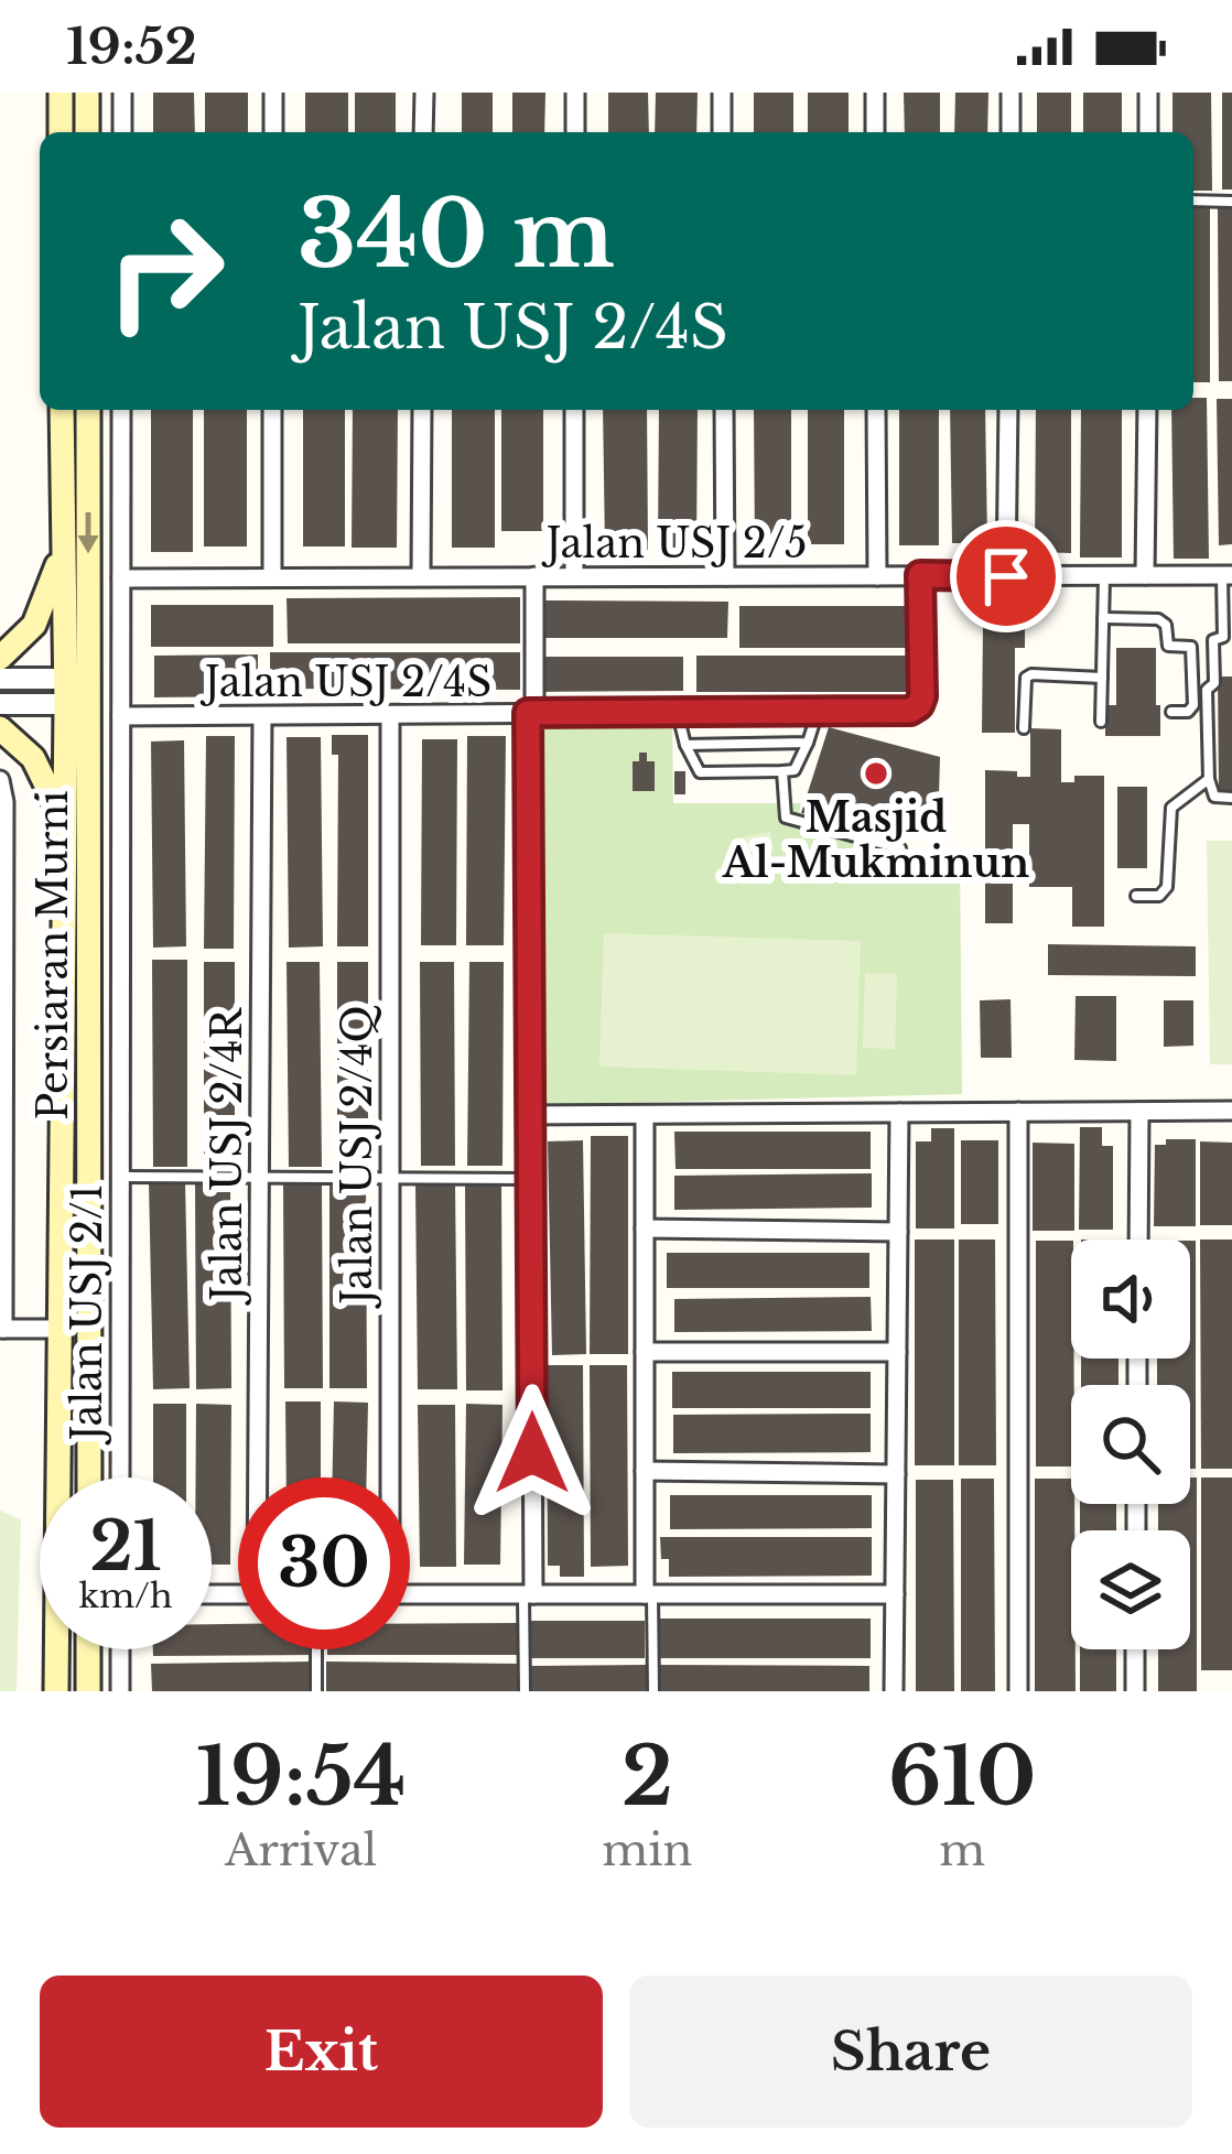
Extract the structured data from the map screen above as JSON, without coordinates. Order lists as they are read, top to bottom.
{
  "streets": {
    "main road": ["Persiaran Murni"],
    "street": [
      "Jalan USJ 2/5",
      "Jalan USJ 2/4S",
      "Jalan USJ 2/4R",
      "Jalan USJ 2/4Q",
      "Jalan USJ 2/1"
    ]
  },
  "crossings": [
    ["Jalan USJ 2/5", "Jalan USJ 2/4S"],
    ["Jalan USJ 2/5", "Jalan USJ 2/1"],
    ["Jalan USJ 2/4S", "Jalan USJ 2/4R"],
    ["Jalan USJ 2/4S", "Jalan USJ 2/4Q"],
    ["Jalan USJ 2/4S", "Jalan USJ 2/1"]
  ],
  "places": ["Masjid Al-Mukminun"],
  "page": {
    "status": "19:52",
    "turn": ["340 m", "Jalan USJ 2/4S"],
    "speed": "21 km/h",
    "limit": "30",
    "eta": [
      "19:54",
      "Arrival",
      "2",
      "min",
      "610",
      "m"
    ],
    "buttons": ["Exit", "Share"]
  }
}
